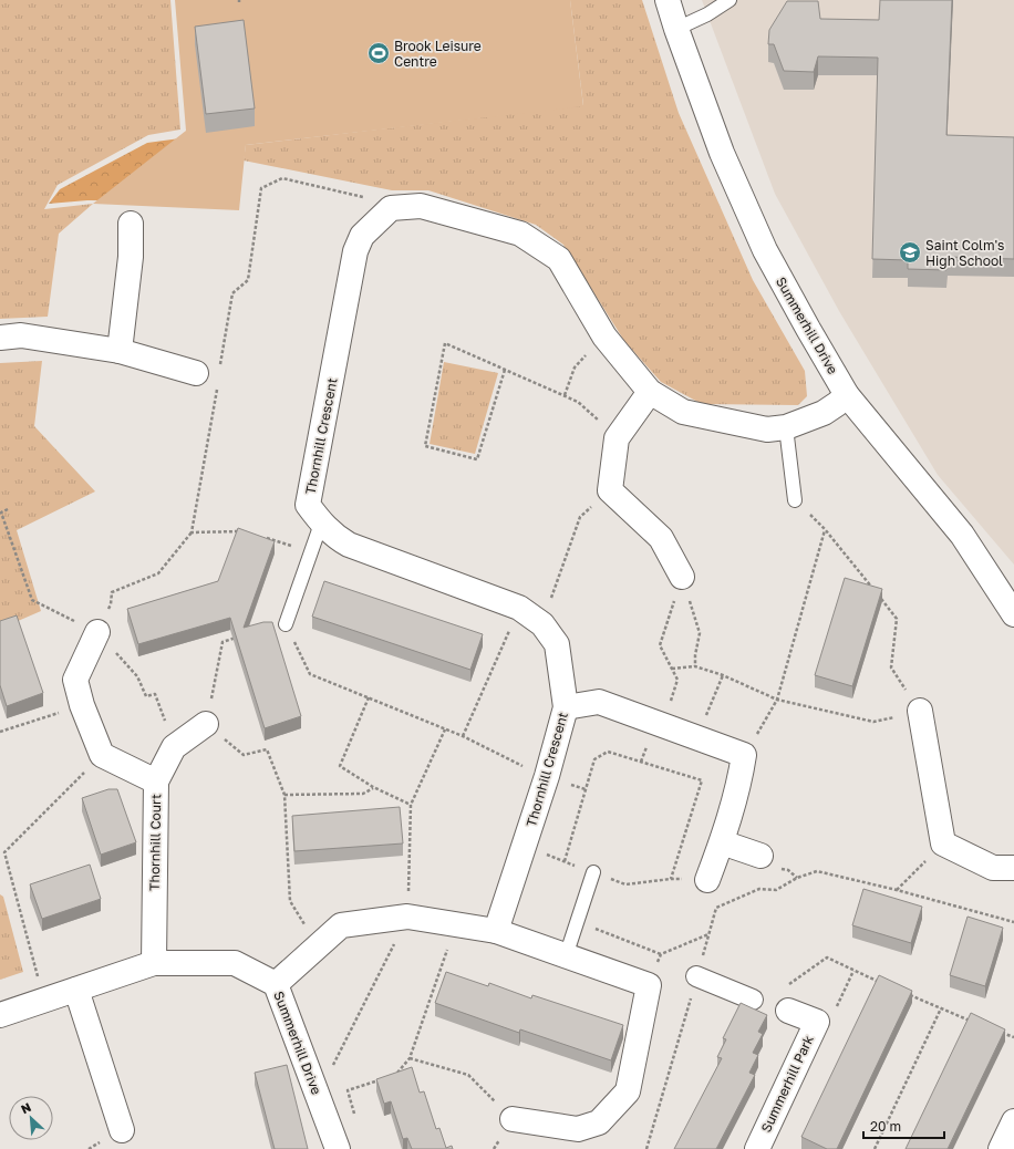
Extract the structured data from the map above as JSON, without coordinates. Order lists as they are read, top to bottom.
{
  "streets": {
    "street": [
      "Summerhill Drive",
      "Thornhill Crescent",
      "Thornhill Court",
      "Summerhill Park"
    ]
  },
  "crossings": [
    ["Summerhill Drive", "Thornhill Court"]
  ],
  "places": {
    "sports": ["Brook Leisure Centre"],
    "school or university": ["Saint Colm's High School"]
  },
  "scale_bar": "20 m",
  "north": "top left"
}
